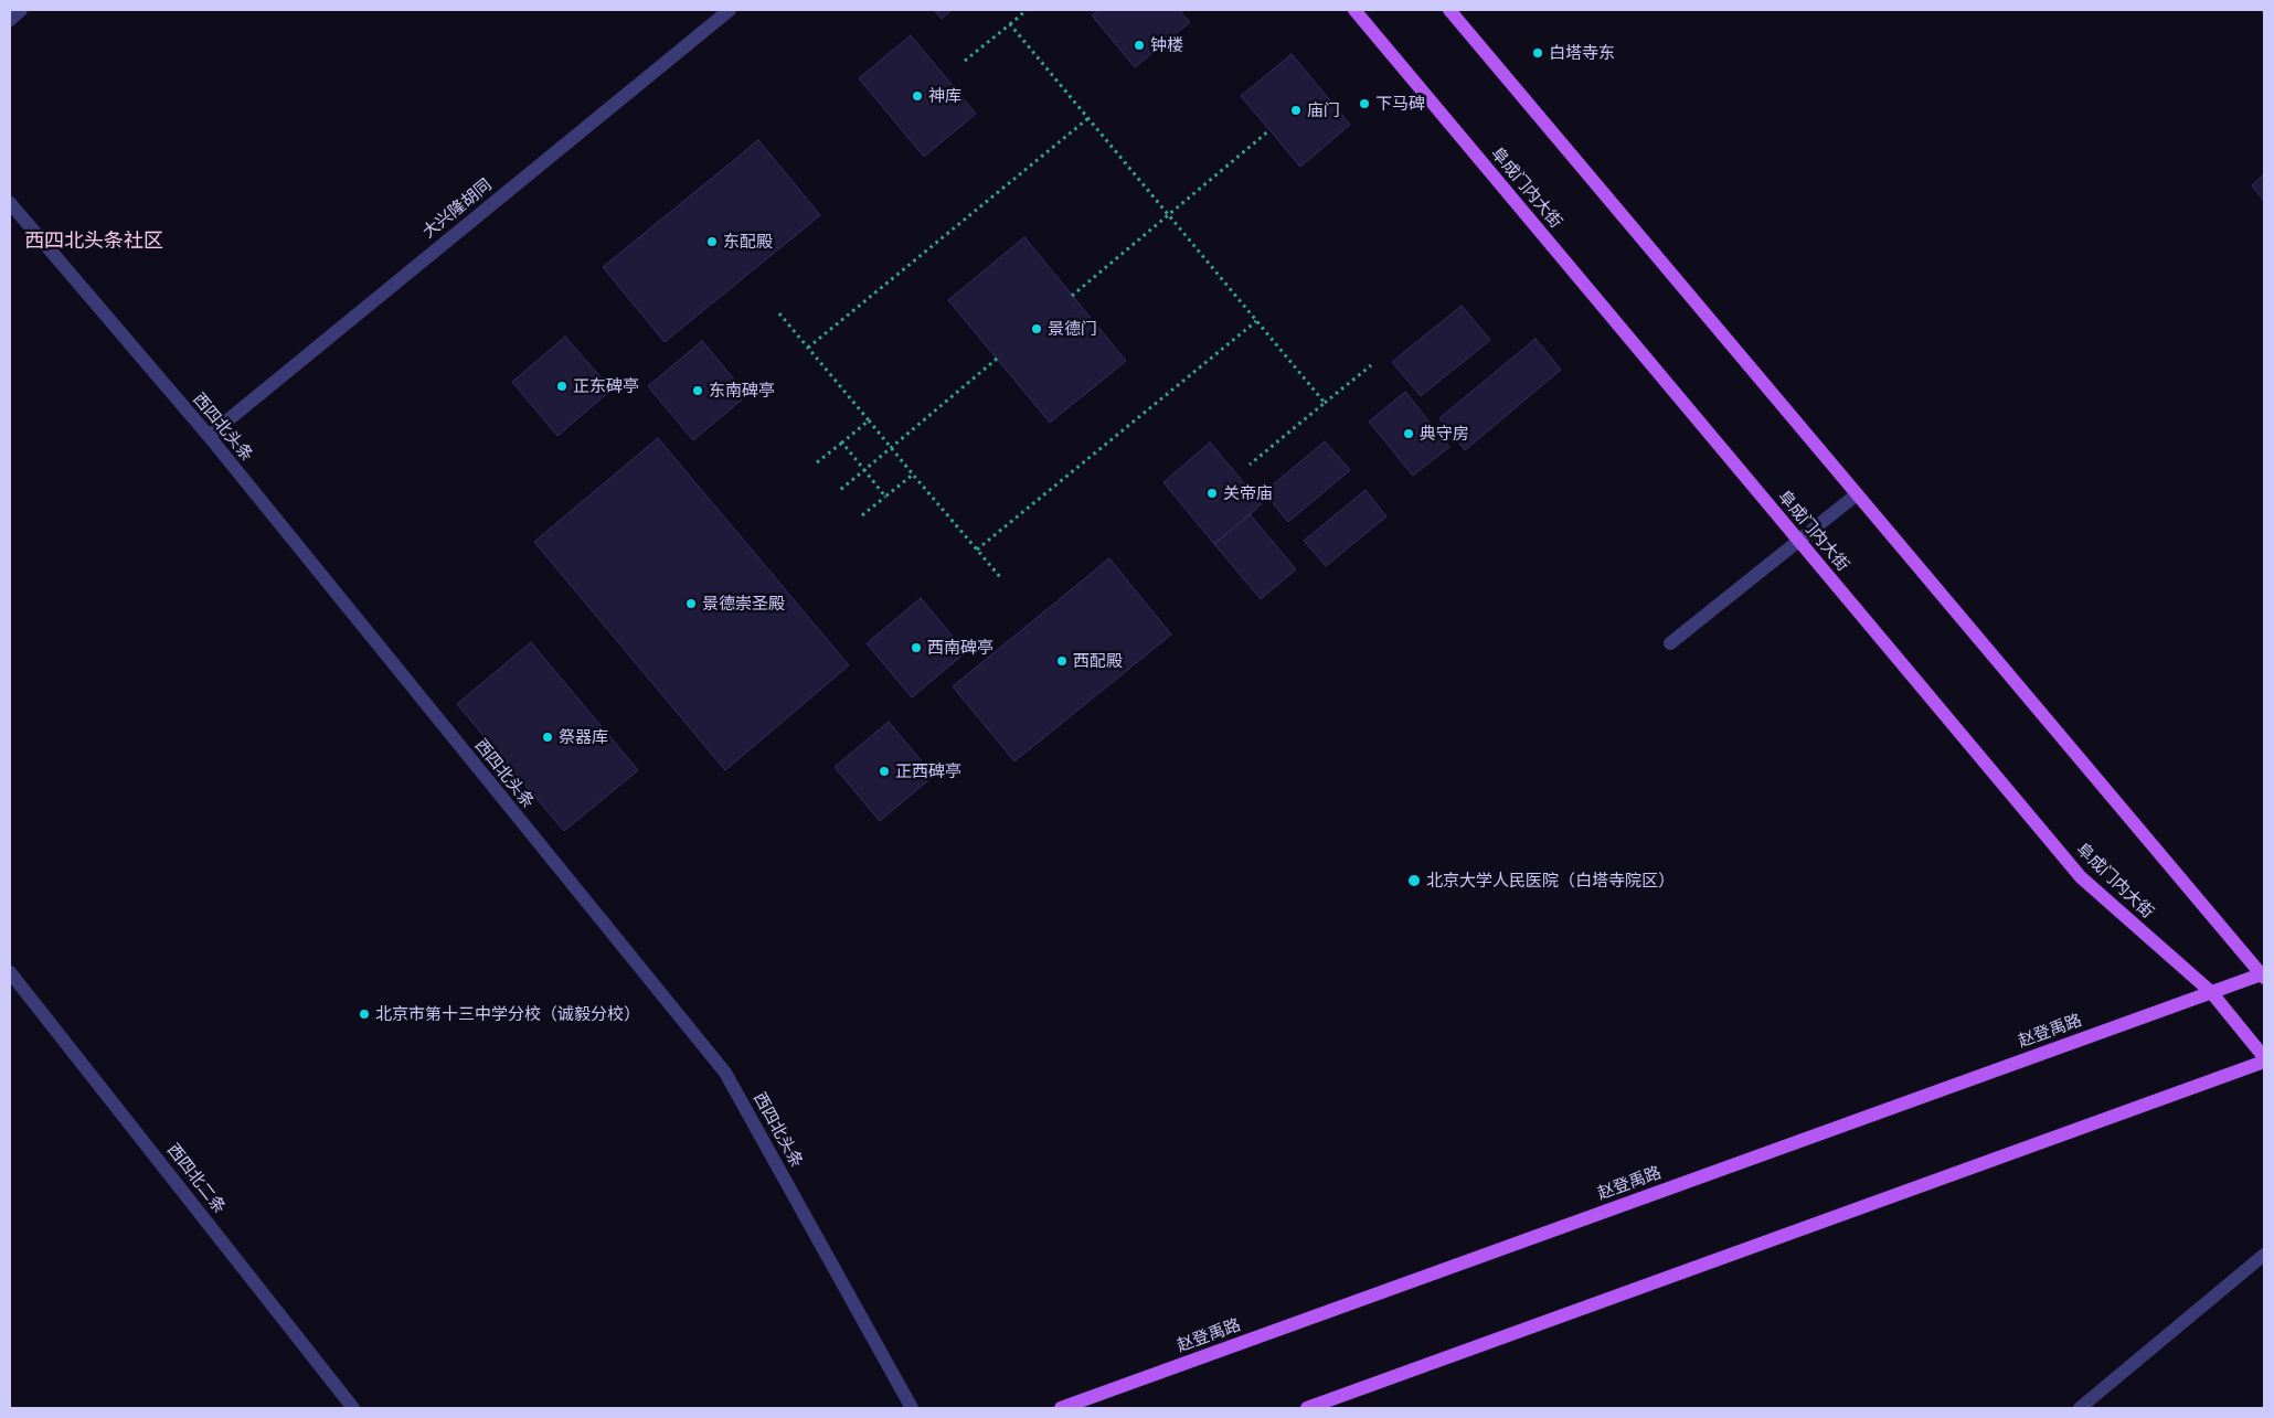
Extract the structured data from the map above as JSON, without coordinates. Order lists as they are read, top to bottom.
{
  "streets": {
    "main road": ["阜成门内大街", "赵登禹路"],
    "lane": ["大兴隆胡同", "西四北头条", "西四北二条"]
  },
  "crossings": [
    ["阜成门内大街", "赵登禹路"],
    ["大兴隆胡同", "西四北头条"]
  ],
  "districts": ["西四北头条社区"],
  "places": [
    "钟楼",
    "白塔寺东",
    "神库",
    "下马碑",
    "庙门",
    "东配殿",
    "景德门",
    "正东碑亭",
    "东南碑亭",
    "典守房",
    "关帝庙",
    "景德崇圣殿",
    "西南碑亭",
    "西配殿",
    "祭器库",
    "正西碑亭",
    "北京大学人民医院（白塔寺院区）",
    "北京市第十三中学分校（诚毅分校）"
  ]
}
